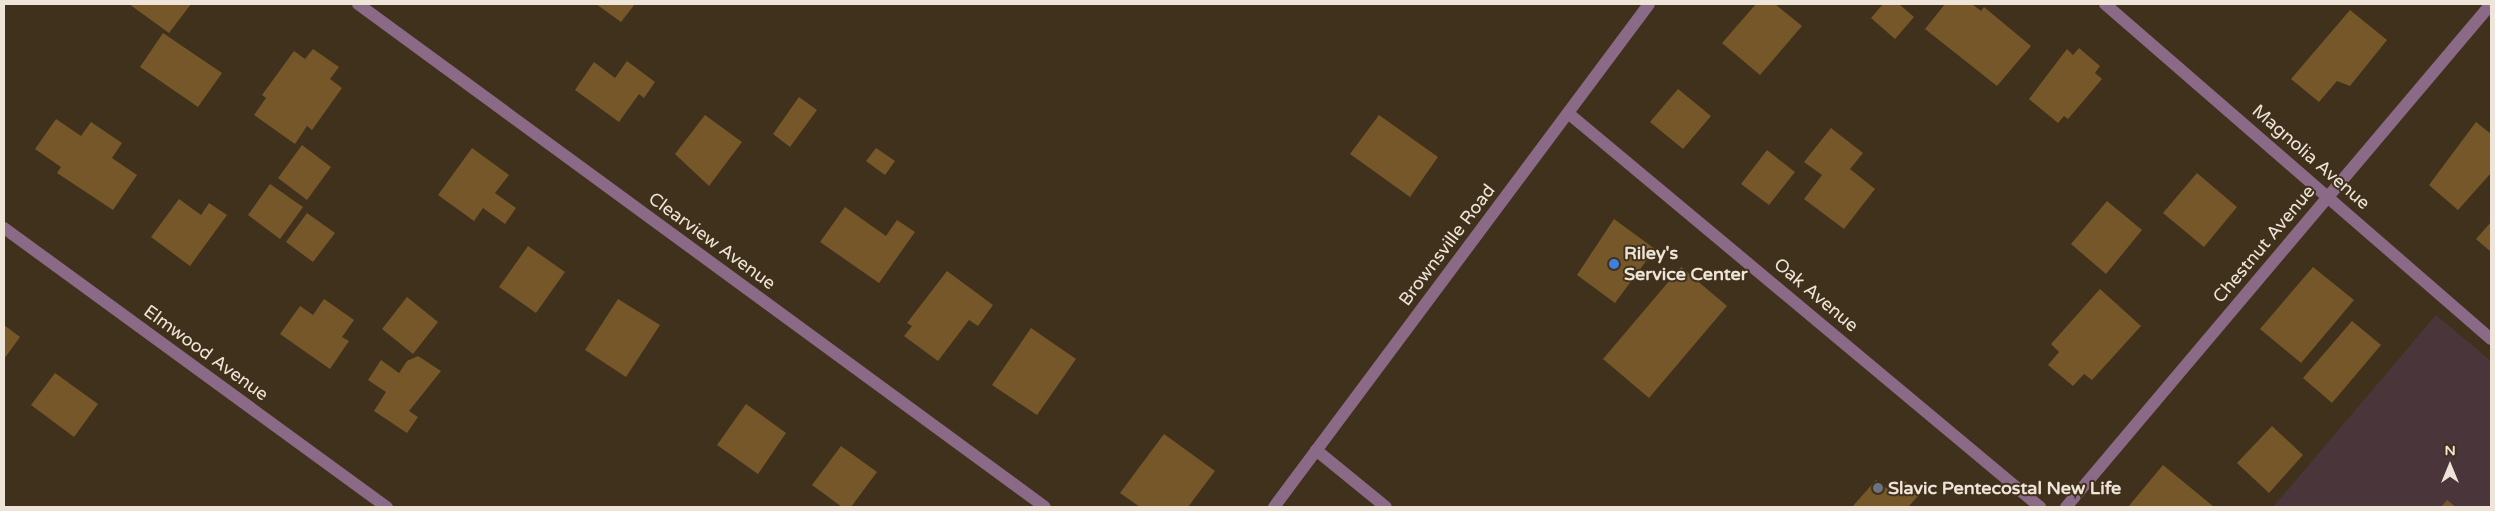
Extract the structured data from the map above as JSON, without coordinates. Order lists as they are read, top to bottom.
{
  "streets": {
    "street": [
      "Magnolia Avenue",
      "Clearview Avenue",
      "Chestnut Avenue",
      "Brownsville Road",
      "Oak Avenue",
      "Elmwood Avenue"
    ]
  },
  "crossings": [
    ["Magnolia Avenue", "Chestnut Avenue"],
    ["Brownsville Road", "Oak Avenue"]
  ],
  "places": ["Riley's Service Center", "Slavic Pentecostal New Life"],
  "north": "top"
}
